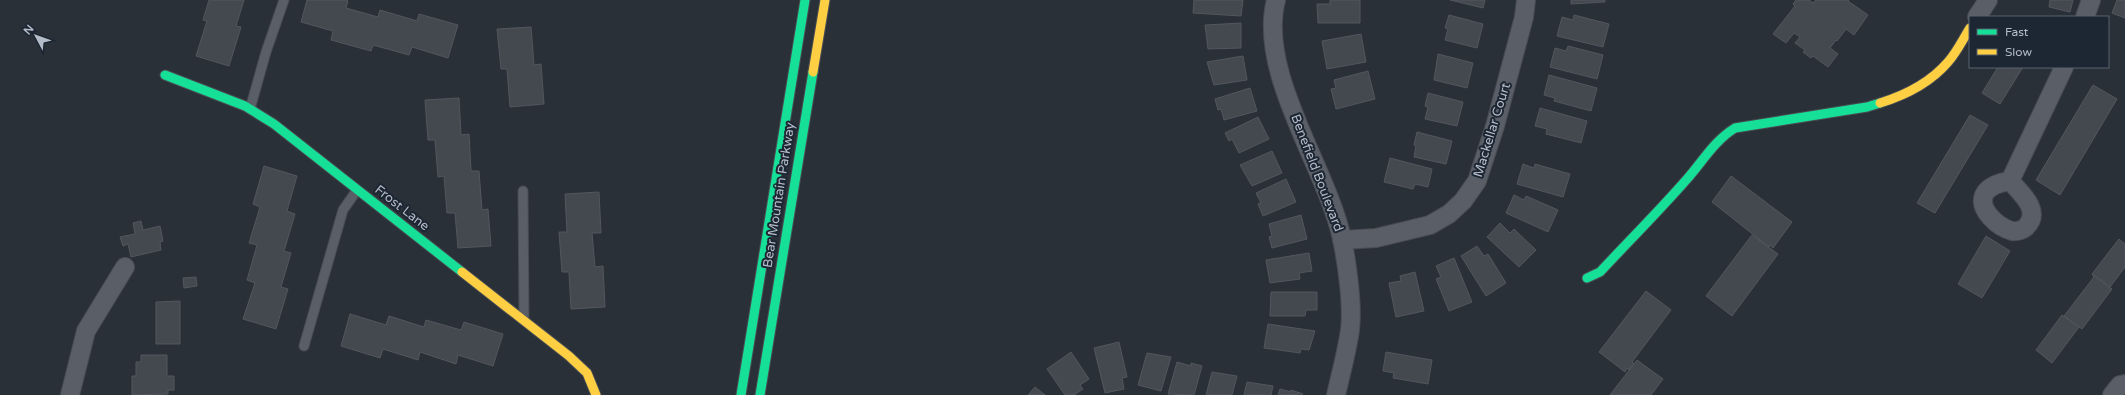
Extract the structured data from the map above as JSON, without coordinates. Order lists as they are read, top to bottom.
{
  "streets": {
    "main road": ["Bear Mountain Parkway", "Frost Lane"],
    "street": ["Mackellar Court", "Benefield Boulevard"]
  },
  "crossings": [
    ["Mackellar Court", "Benefield Boulevard"]
  ],
  "legend": ["Fast", "Slow"],
  "north": "top left"
}
